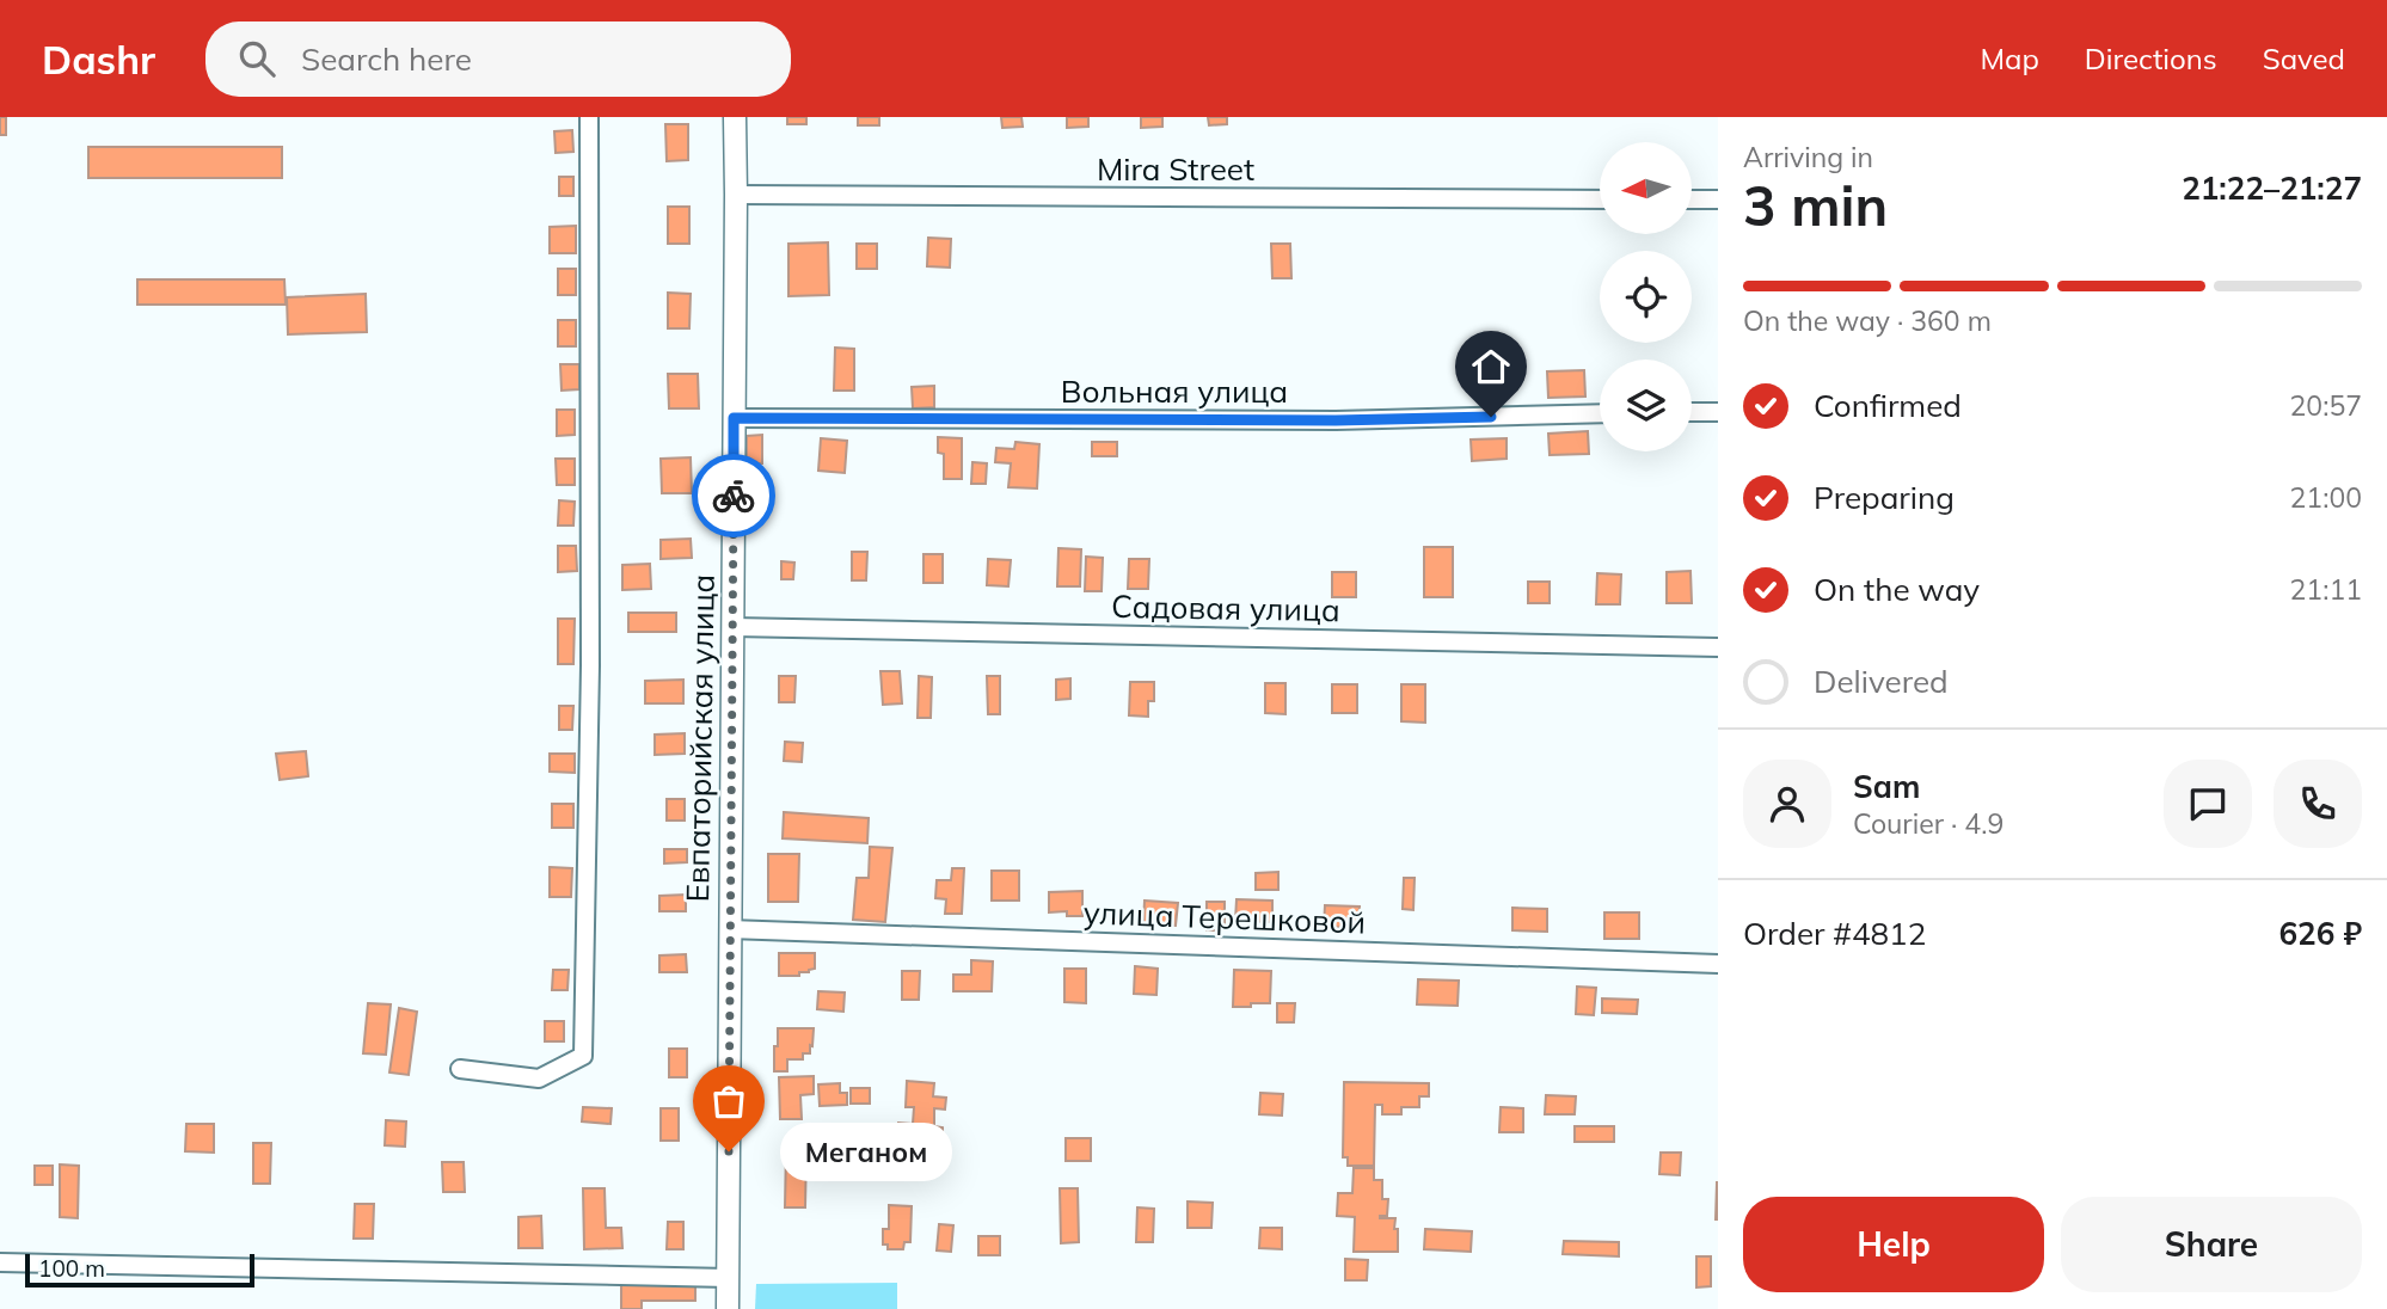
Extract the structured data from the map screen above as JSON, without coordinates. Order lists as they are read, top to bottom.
{
  "streets": {
    "main road": ["Евпаторийская улица"],
    "street": [
      "Mira Street",
      "Вольная улица",
      "Садовая улица",
      "улица Терешковой"
    ]
  },
  "crossings": [
    ["Mira Street", "Евпаторийская улица"],
    ["Вольная улица", "Евпаторийская улица"],
    ["Садовая улица", "Евпаторийская улица"],
    ["Евпаторийская улица", "улица Терешковой"]
  ],
  "places": ["Меганом"],
  "scale_bar": "100 m",
  "north": "left",
  "page": {
    "header": "Dashr",
    "search": "Search here",
    "nav": ["Map", "Directions", "Saved"],
    "heading": ["3 min", "Arriving in", "21:22–21:27"],
    "panel": [
      "Sam",
      "Courier · 4.9",
      "Order #4812",
      "626 ₽"
    ],
    "bar": "On the way · 360 m",
    "list": [
      ["Confirmed", "20:57"],
      ["Preparing", "21:00"],
      ["On the way", "21:11"],
      "Delivered"
    ],
    "bubble": "Меганом",
    "buttons": ["Help", "Share"],
    "scale": "100 m"
  }
}
